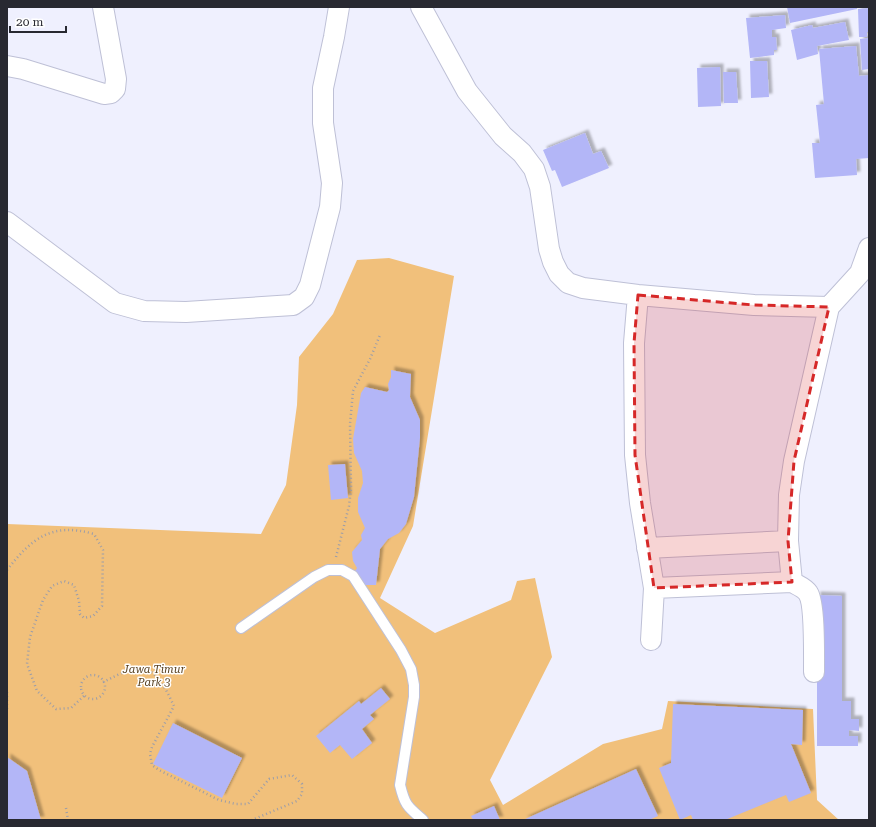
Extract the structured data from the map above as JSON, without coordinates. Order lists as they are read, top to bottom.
{
  "parks": ["Jawa Timur Park 3"],
  "scale_bar": "20 m"
}
